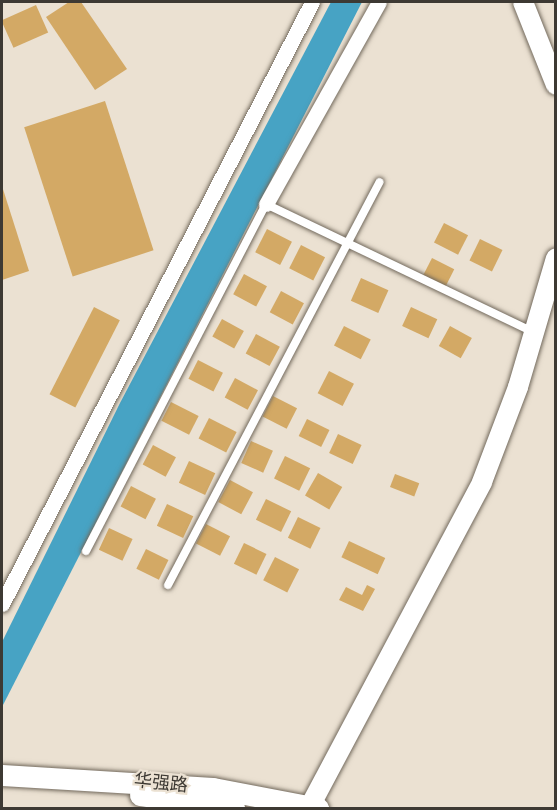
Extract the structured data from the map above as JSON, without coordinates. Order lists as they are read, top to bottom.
{
  "streets": {
    "main road": ["华强路"]
  }
}
